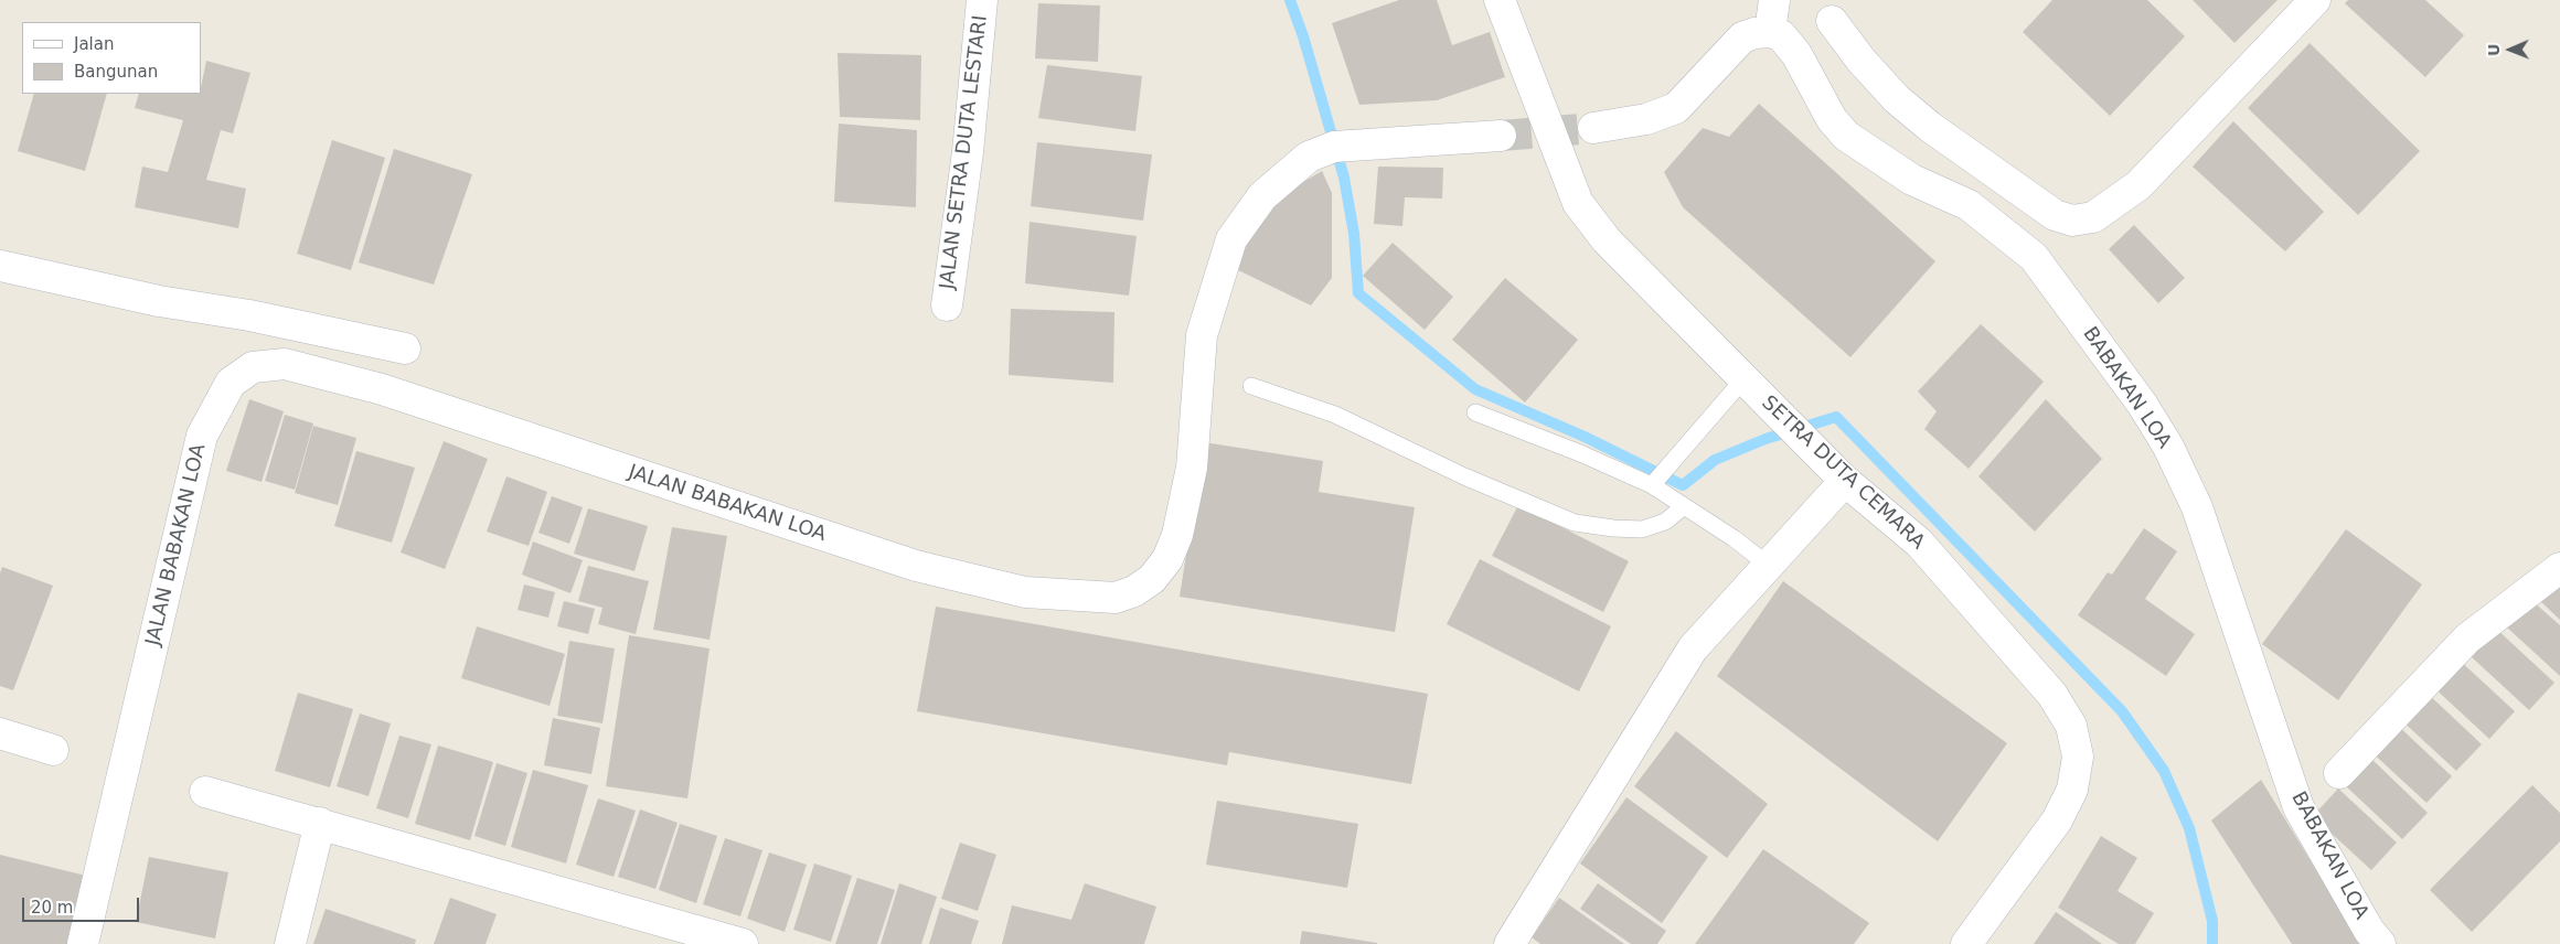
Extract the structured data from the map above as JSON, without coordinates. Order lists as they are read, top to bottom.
{
  "streets": {
    "street": [
      "JALAN SETRA DUTA LESTARI",
      "BABAKAN LOA",
      "SETRA DUTA CEMARA",
      "JALAN BABAKAN LOA"
    ]
  },
  "legend": ["Jalan", "Bangunan"],
  "scale_bar": "20 m",
  "north": "left"
}
